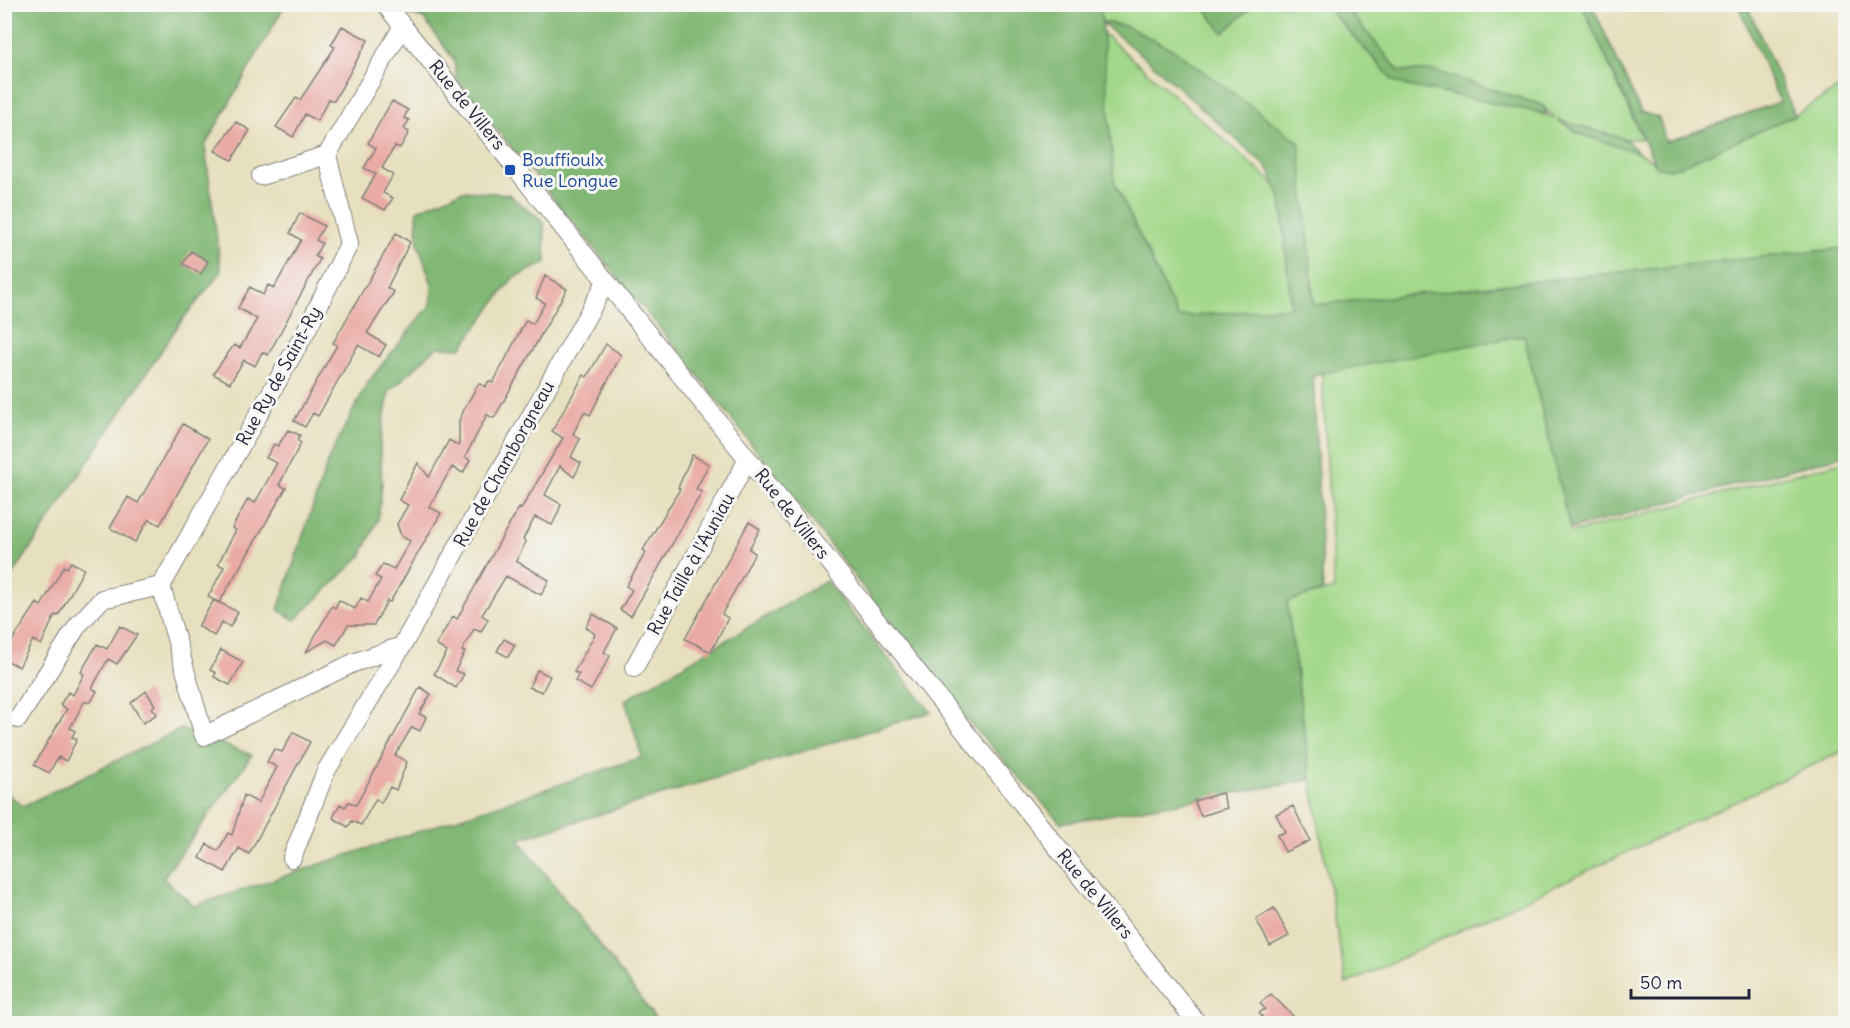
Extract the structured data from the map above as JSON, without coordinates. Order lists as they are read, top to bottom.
{
  "streets": {
    "street": [
      "Rue de Villers",
      "Rue Ry de Saint-Ry",
      "Rue de Chamborgneau",
      "Rue Taille à l'Auniau"
    ]
  },
  "crossings": [
    ["Rue de Villers", "Rue de Chamborgneau"],
    ["Rue de Villers", "Rue Taille à l'Auniau"]
  ],
  "places": {
    "transit": ["Bouffioulx Rue Longue"]
  },
  "scale_bar": "50 m"
}
